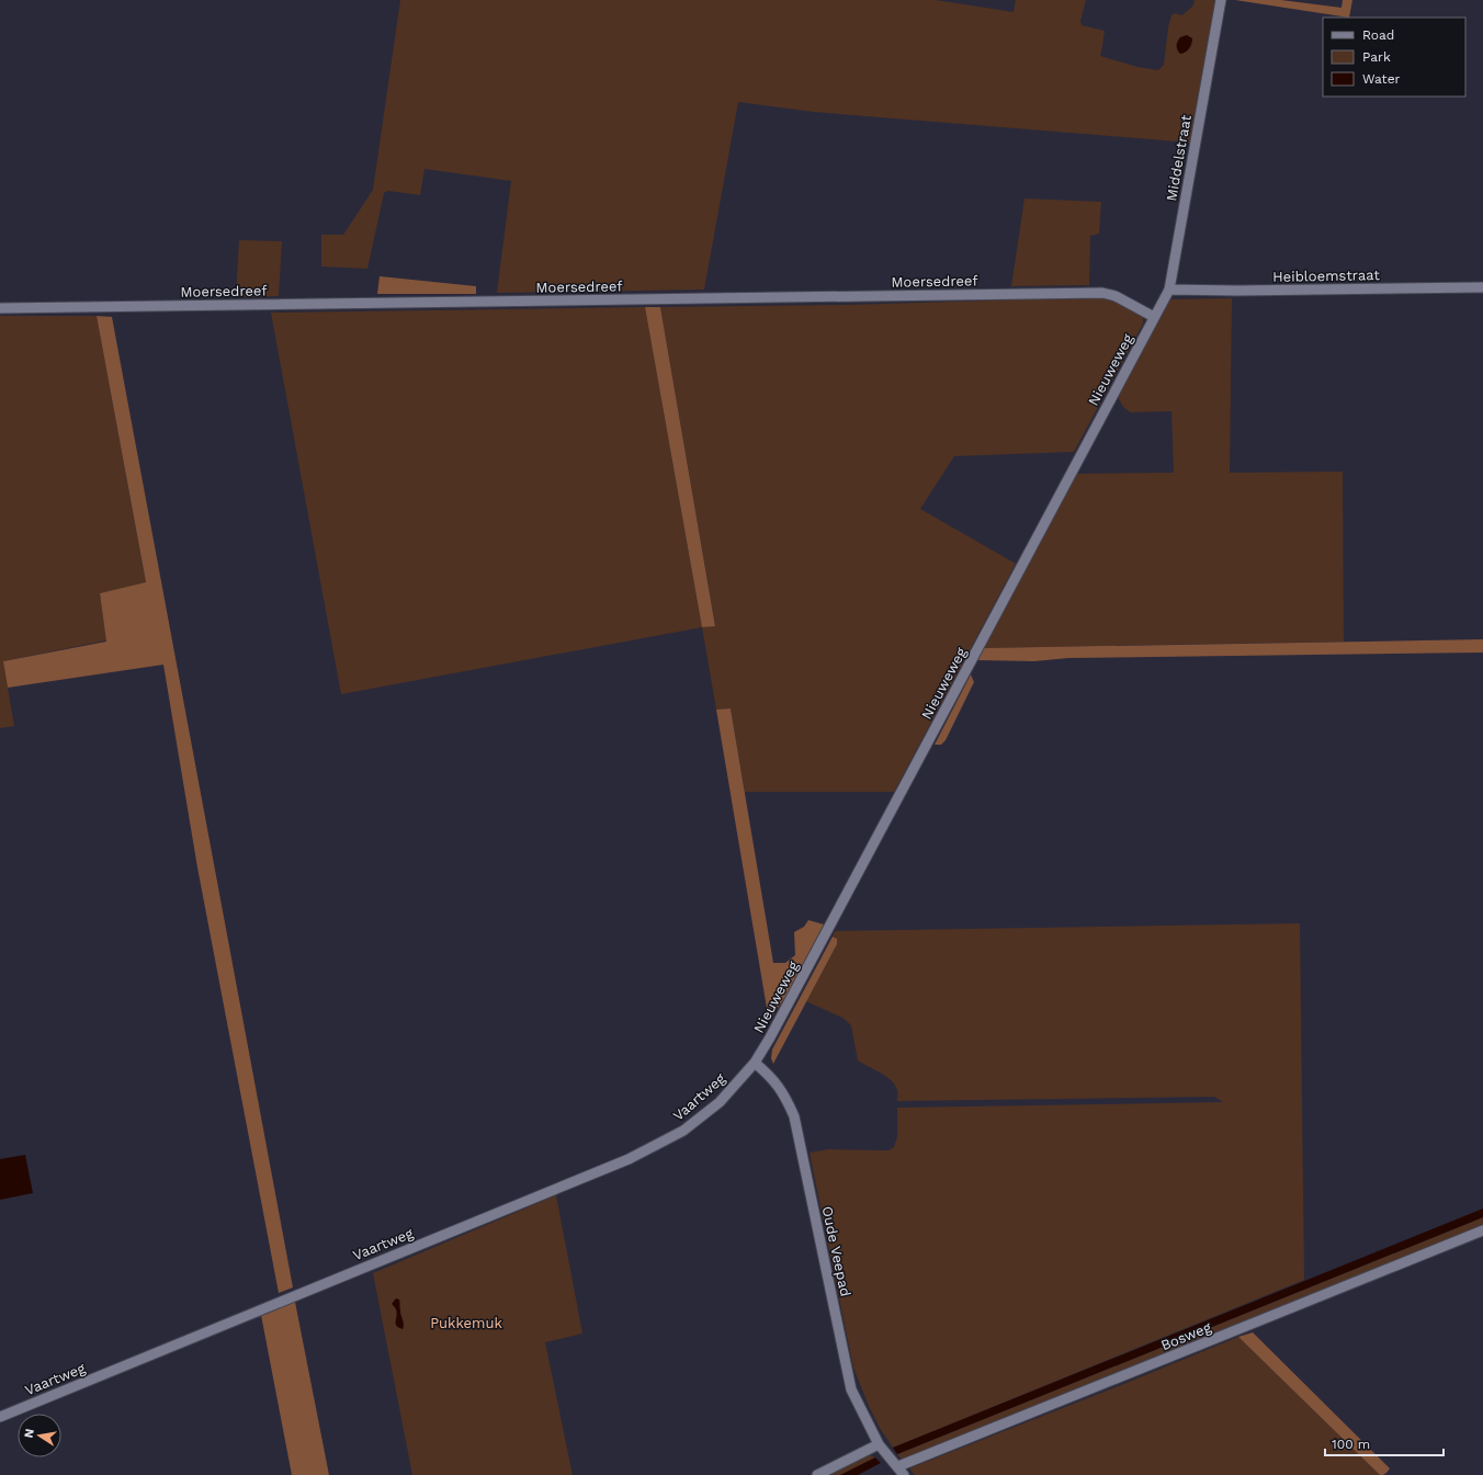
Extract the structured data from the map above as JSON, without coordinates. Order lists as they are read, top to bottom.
{
  "streets": {
    "street": [
      "Middelstraat",
      "Heibloemstraat",
      "Moersedreef",
      "Nieuweweg",
      "Vaartweg",
      "Oude Veepad",
      "Bosweg"
    ]
  },
  "crossings": [
    ["Middelstraat", "Heibloemstraat"],
    ["Middelstraat", "Moersedreef"],
    ["Middelstraat", "Nieuweweg"],
    ["Moersedreef", "Nieuweweg"],
    ["Nieuweweg", "Vaartweg"],
    ["Nieuweweg", "Oude Veepad"],
    ["Vaartweg", "Oude Veepad"],
    ["Oude Veepad", "Bosweg"]
  ],
  "parks": ["Pukkemuk"],
  "legend": ["Road", "Park", "Water"],
  "scale_bar": "100 m",
  "north": "left"
}
